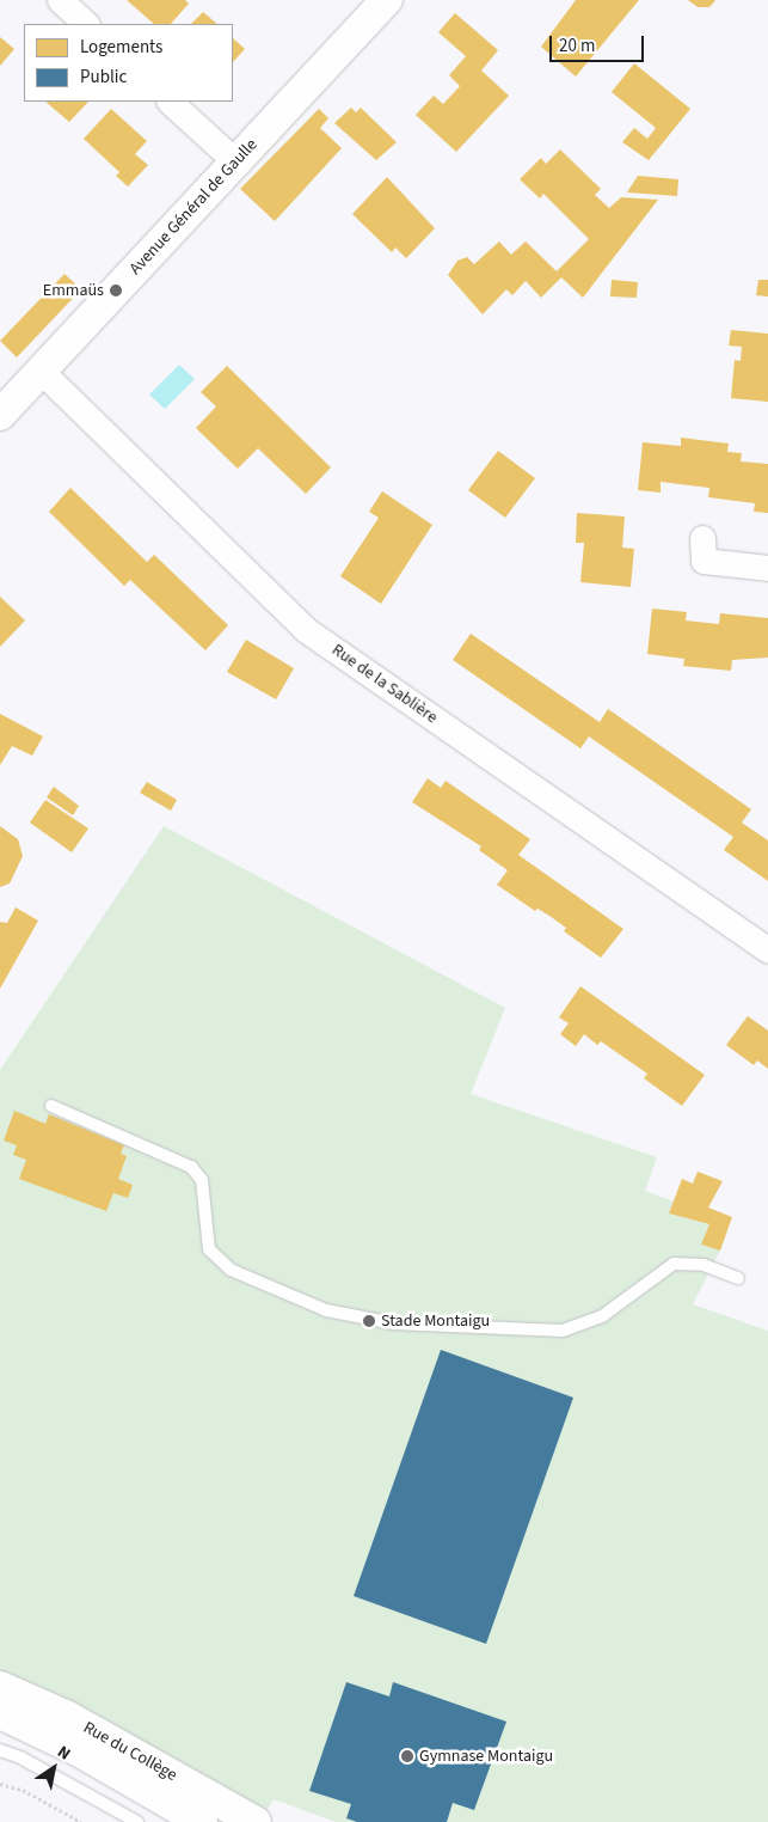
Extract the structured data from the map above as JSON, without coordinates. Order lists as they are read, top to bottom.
{
  "streets": {
    "street": ["Avenue Général de Gaulle", "Rue de la Sablière", "Rue du Collège"]
  },
  "crossings": [
    ["Avenue Général de Gaulle", "Rue de la Sablière"]
  ],
  "places": ["Emmaüs", "Stade Montaigu", "Gymnase Montaigu"],
  "legend": ["Logements", "Public"],
  "scale_bar": "20 m",
  "north": "top right"
}
